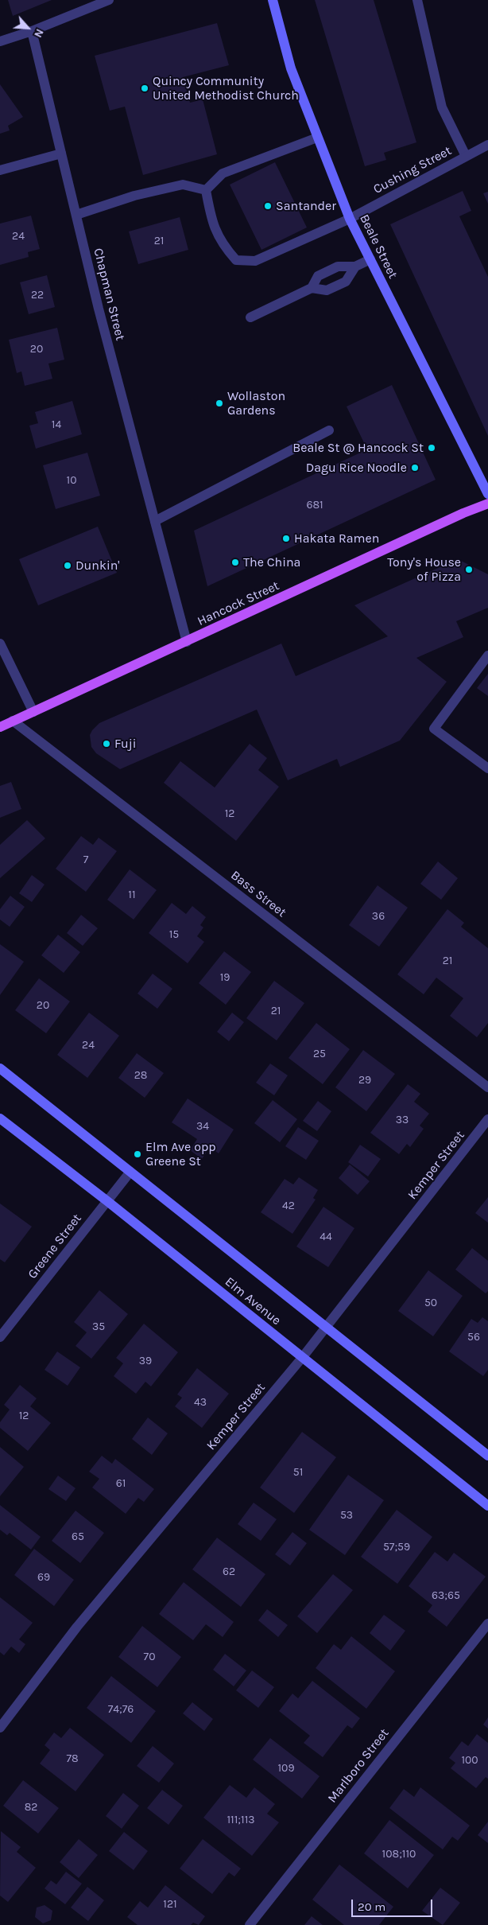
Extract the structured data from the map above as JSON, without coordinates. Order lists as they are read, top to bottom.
{
  "streets": {
    "main road": ["Hancock Street"],
    "street": [
      "Cushing Street",
      "Beale Street",
      "Chapman Street",
      "Bass Street",
      "Kemper Street",
      "Greene Street",
      "Elm Avenue",
      "Marlboro Street"
    ]
  },
  "crossings": [
    ["Cushing Street", "Beale Street"],
    ["Chapman Street", "Hancock Street"],
    ["Hancock Street", "Bass Street"],
    ["Kemper Street", "Elm Avenue"],
    ["Greene Street", "Elm Avenue"]
  ],
  "places": [
    "Quincy Community United Methodist Church",
    "Santander",
    "Wollaston Gardens",
    "Beale St @ Hancock St",
    "Dagu Rice Noodle",
    "Hakata Ramen",
    "The China",
    "Dunkin'",
    "Tony's House of Pizza",
    "Fuji",
    "Elm Ave opp Greene St"
  ],
  "house_numbers": [
    "24",
    "21",
    "22",
    "20",
    "14",
    "10",
    "681",
    "12",
    "7",
    "11",
    "36",
    "15",
    "21",
    "19",
    "20",
    "21",
    "24",
    "25",
    "28",
    "29",
    "33",
    "34",
    "42",
    "44",
    "50",
    "35",
    "56",
    "39",
    "43",
    "12",
    "51",
    "61",
    "53",
    "65",
    "57;59",
    "62",
    "69",
    "63;65",
    "70",
    "74;76",
    "78",
    "100",
    "109",
    "82",
    "111;113",
    "108;110",
    "121"
  ],
  "scale_bar": "20 m",
  "north": "bottom right"
}
